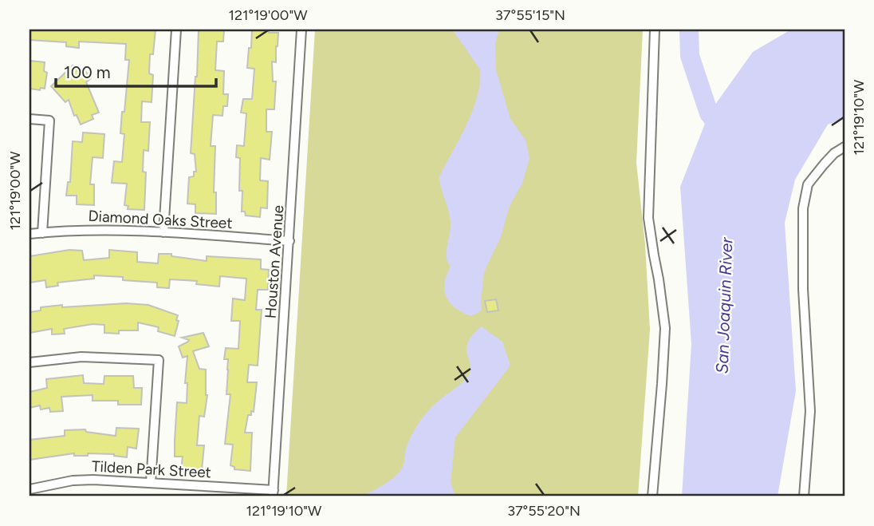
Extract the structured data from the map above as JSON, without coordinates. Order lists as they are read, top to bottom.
{
  "streets": {
    "street": ["Diamond Oaks Street", "Houston Avenue", "Tilden Park Street"]
  },
  "crossings": [
    ["Diamond Oaks Street", "Houston Avenue"],
    ["Houston Avenue", "Tilden Park Street"]
  ],
  "water": ["San Joaquin River"],
  "scale_bar": "100 m",
  "coordinates": [
    "121°19'00\"W",
    "37°55'15\"N",
    "121°19'10\"W",
    "37°55'20\"N"
  ]
}
